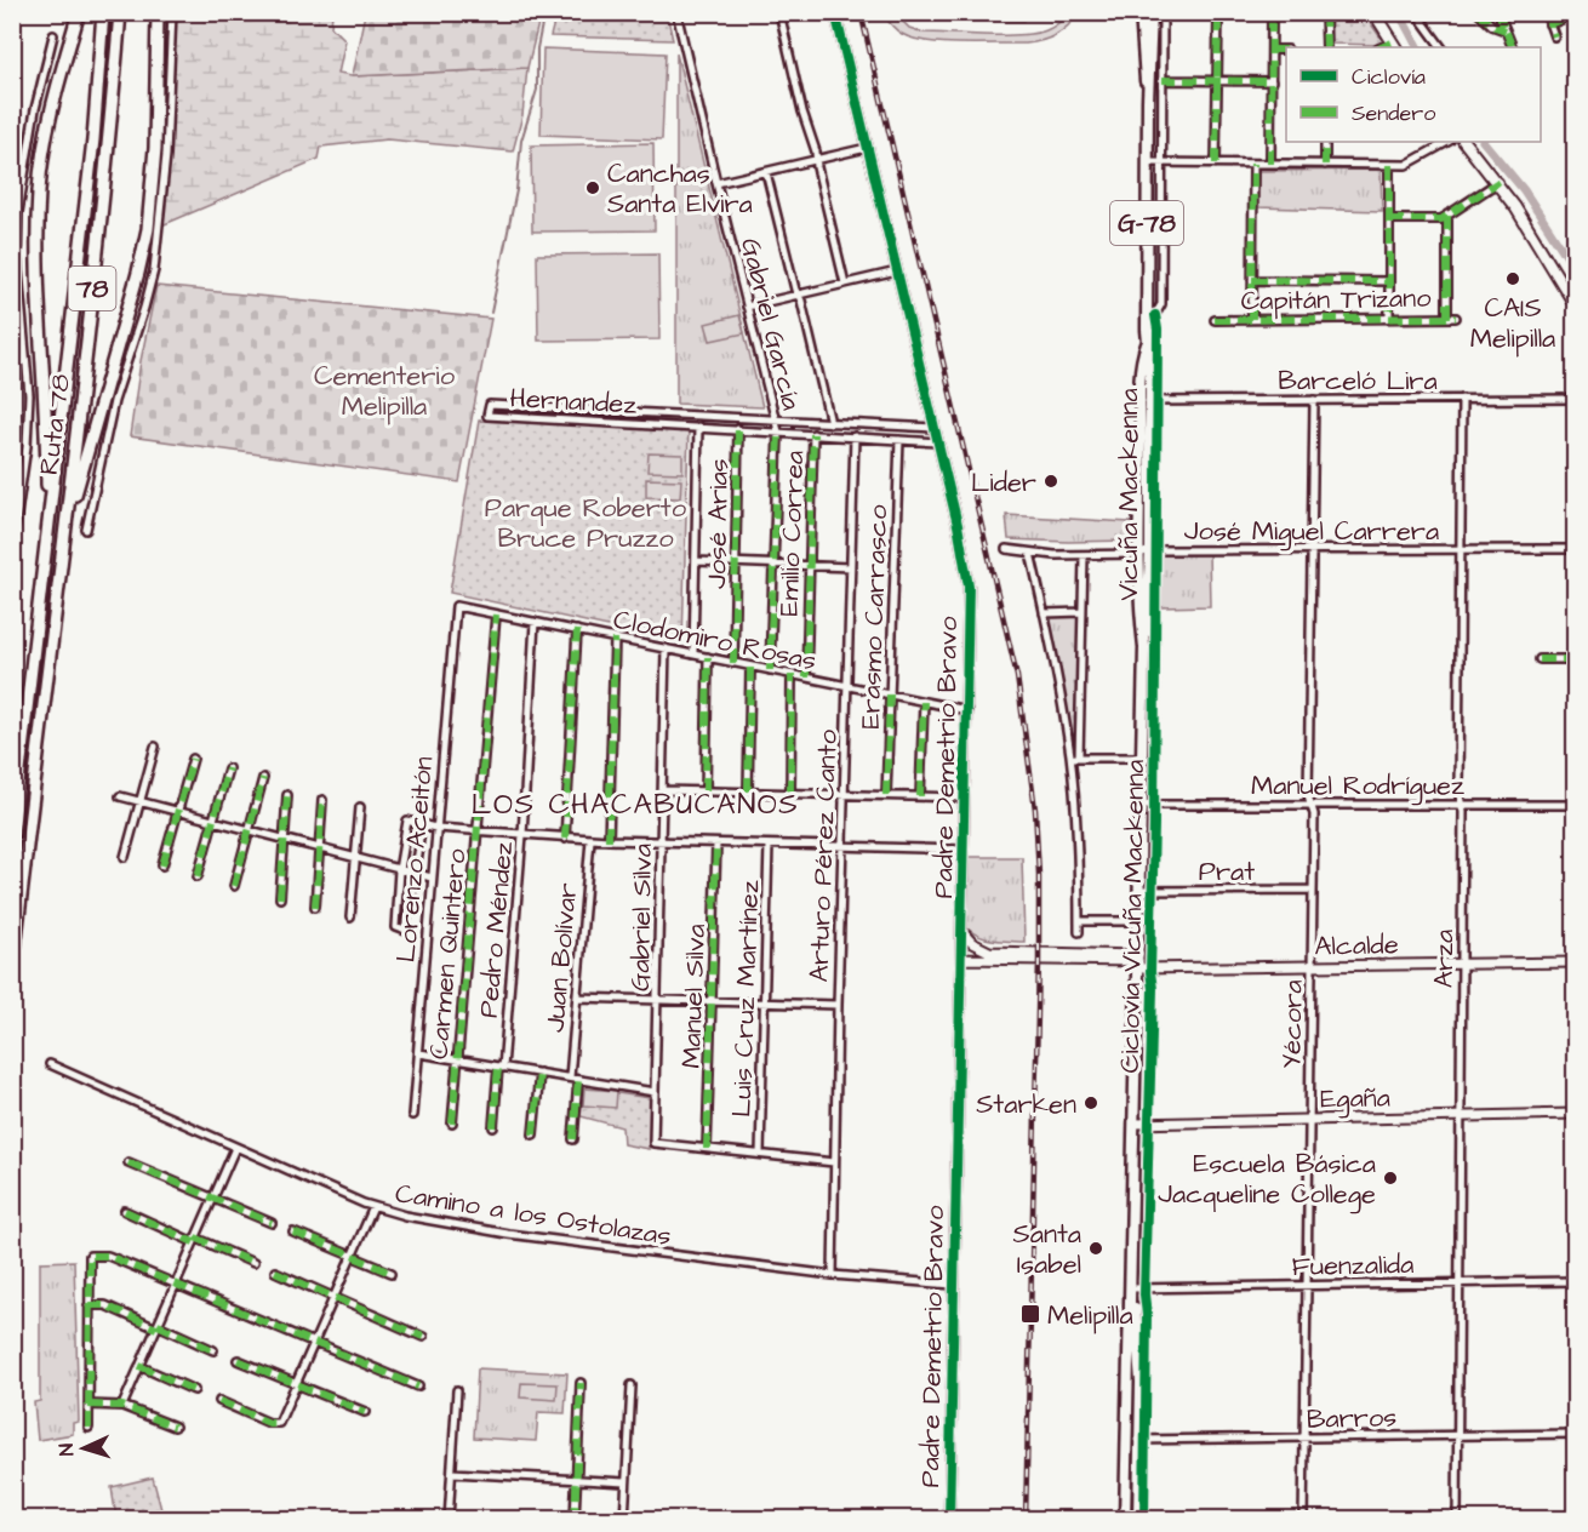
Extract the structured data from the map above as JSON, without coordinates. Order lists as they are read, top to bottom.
{
  "streets": {
    "highway": ["78", "Ruta 78"],
    "main road": ["G-78", "Vicuña Mackenna"],
    "street": [
      "Capitán Trizano",
      "Gabriel García",
      "Barceló Lira",
      "Hernandez",
      "José Arias",
      "José Miguel Carrera",
      "Emilio Correa",
      "Erasmo Carrasco",
      "Clodomiro Rosas",
      "Padre Demetrio Bravo",
      "Manuel Rodríguez",
      "Arturo Pérez Canto",
      "Lorenzo Aceitón",
      "Prat",
      "Gabriel Silva",
      "Pedro Méndez",
      "Alcalde",
      "Carmen Quintero",
      "Juan Bolívar",
      "Arza",
      "Manuel Silva",
      "Luis Cruz Martínez",
      "Yécora",
      "Egaña",
      "Camino a los Ostolazas",
      "Fuenzalida",
      "Barros"
    ],
    "cycle path": ["Ciclovía Vicuña Mackenna"]
  },
  "crossings": [
    ["Gabriel García", "Hernandez"],
    ["Gabriel García", "Clodomiro Rosas"],
    ["Barceló Lira", "Vicuña Mackenna"],
    ["Barceló Lira", "Arza"],
    ["Barceló Lira", "Yécora"],
    ["Hernandez", "José Arias"],
    ["Hernandez", "Emilio Correa"],
    ["Hernandez", "Erasmo Carrasco"],
    ["Hernandez", "Padre Demetrio Bravo"],
    ["Hernandez", "Arturo Pérez Canto"],
    ["Vicuña Mackenna", "José Miguel Carrera"],
    ["Vicuña Mackenna", "Manuel Rodríguez"],
    ["Vicuña Mackenna", "Prat"],
    ["Vicuña Mackenna", "Alcalde"],
    ["Vicuña Mackenna", "Egaña"],
    ["Vicuña Mackenna", "Fuenzalida"],
    ["Vicuña Mackenna", "Barros"],
    ["José Arias", "Clodomiro Rosas"],
    ["José Miguel Carrera", "Arza"],
    ["José Miguel Carrera", "Yécora"],
    ["Emilio Correa", "Clodomiro Rosas"],
    ["Erasmo Carrasco", "Clodomiro Rosas"],
    ["Clodomiro Rosas", "Padre Demetrio Bravo"],
    ["Clodomiro Rosas", "Arturo Pérez Canto"],
    ["Clodomiro Rosas", "Lorenzo Aceitón"],
    ["Clodomiro Rosas", "Gabriel Silva"],
    ["Clodomiro Rosas", "Pedro Méndez"],
    ["Clodomiro Rosas", "Carmen Quintero"],
    ["Padre Demetrio Bravo", "Alcalde"],
    ["Padre Demetrio Bravo", "Camino a los Ostolazas"],
    ["Manuel Rodríguez", "Arza"],
    ["Manuel Rodríguez", "Yécora"],
    ["Arturo Pérez Canto", "Camino a los Ostolazas"],
    ["Prat", "Yécora"],
    ["Gabriel Silva", "Manuel Silva"],
    ["Alcalde", "Arza"],
    ["Alcalde", "Yécora"],
    ["Arza", "Egaña"],
    ["Arza", "Fuenzalida"],
    ["Arza", "Barros"],
    ["Yécora", "Egaña"],
    ["Yécora", "Fuenzalida"],
    ["Yécora", "Barros"]
  ],
  "districts": ["LOS CHACABUCANOS"],
  "parks": ["Cementerio Melipilla", "Parque Roberto Bruce Pruzzo"],
  "places": {
    "other": [
      "Canchas Santa Elvira",
      "CAIS Melipilla",
      "Lider",
      "Starken",
      "Escuela Básica Jacqueline College",
      "Santa Isabel"
    ],
    "transit": ["Melipilla"]
  },
  "legend": ["Ciclovía", "Sendero"],
  "north": "left"
}
